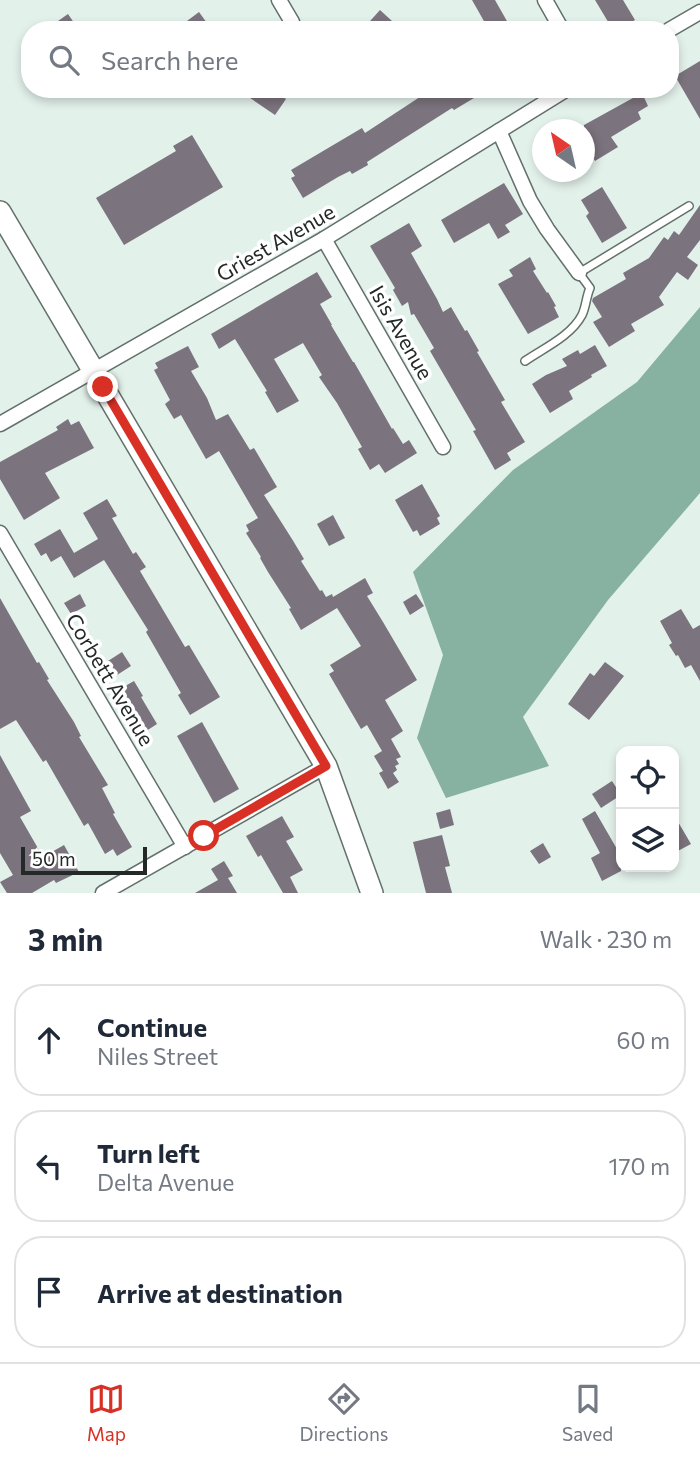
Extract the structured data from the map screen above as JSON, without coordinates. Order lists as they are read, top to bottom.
{
  "streets": {
    "street": ["Griest Avenue", "Isis Avenue", "Corbett Avenue"]
  },
  "crossings": [
    ["Griest Avenue", "Isis Avenue"]
  ],
  "scale_bar": "50 m",
  "north": "top left",
  "page": {
    "search": "Search here",
    "scale": "50 m",
    "heading": ["3 min", "Walk · 230 m"],
    "list": [
      ["Continue", "Niles Street", "60 m"],
      ["Turn left", "Delta Avenue", "170 m"],
      "Arrive at destination"
    ],
    "nav": ["Map", "Directions", "Saved"]
  }
}
